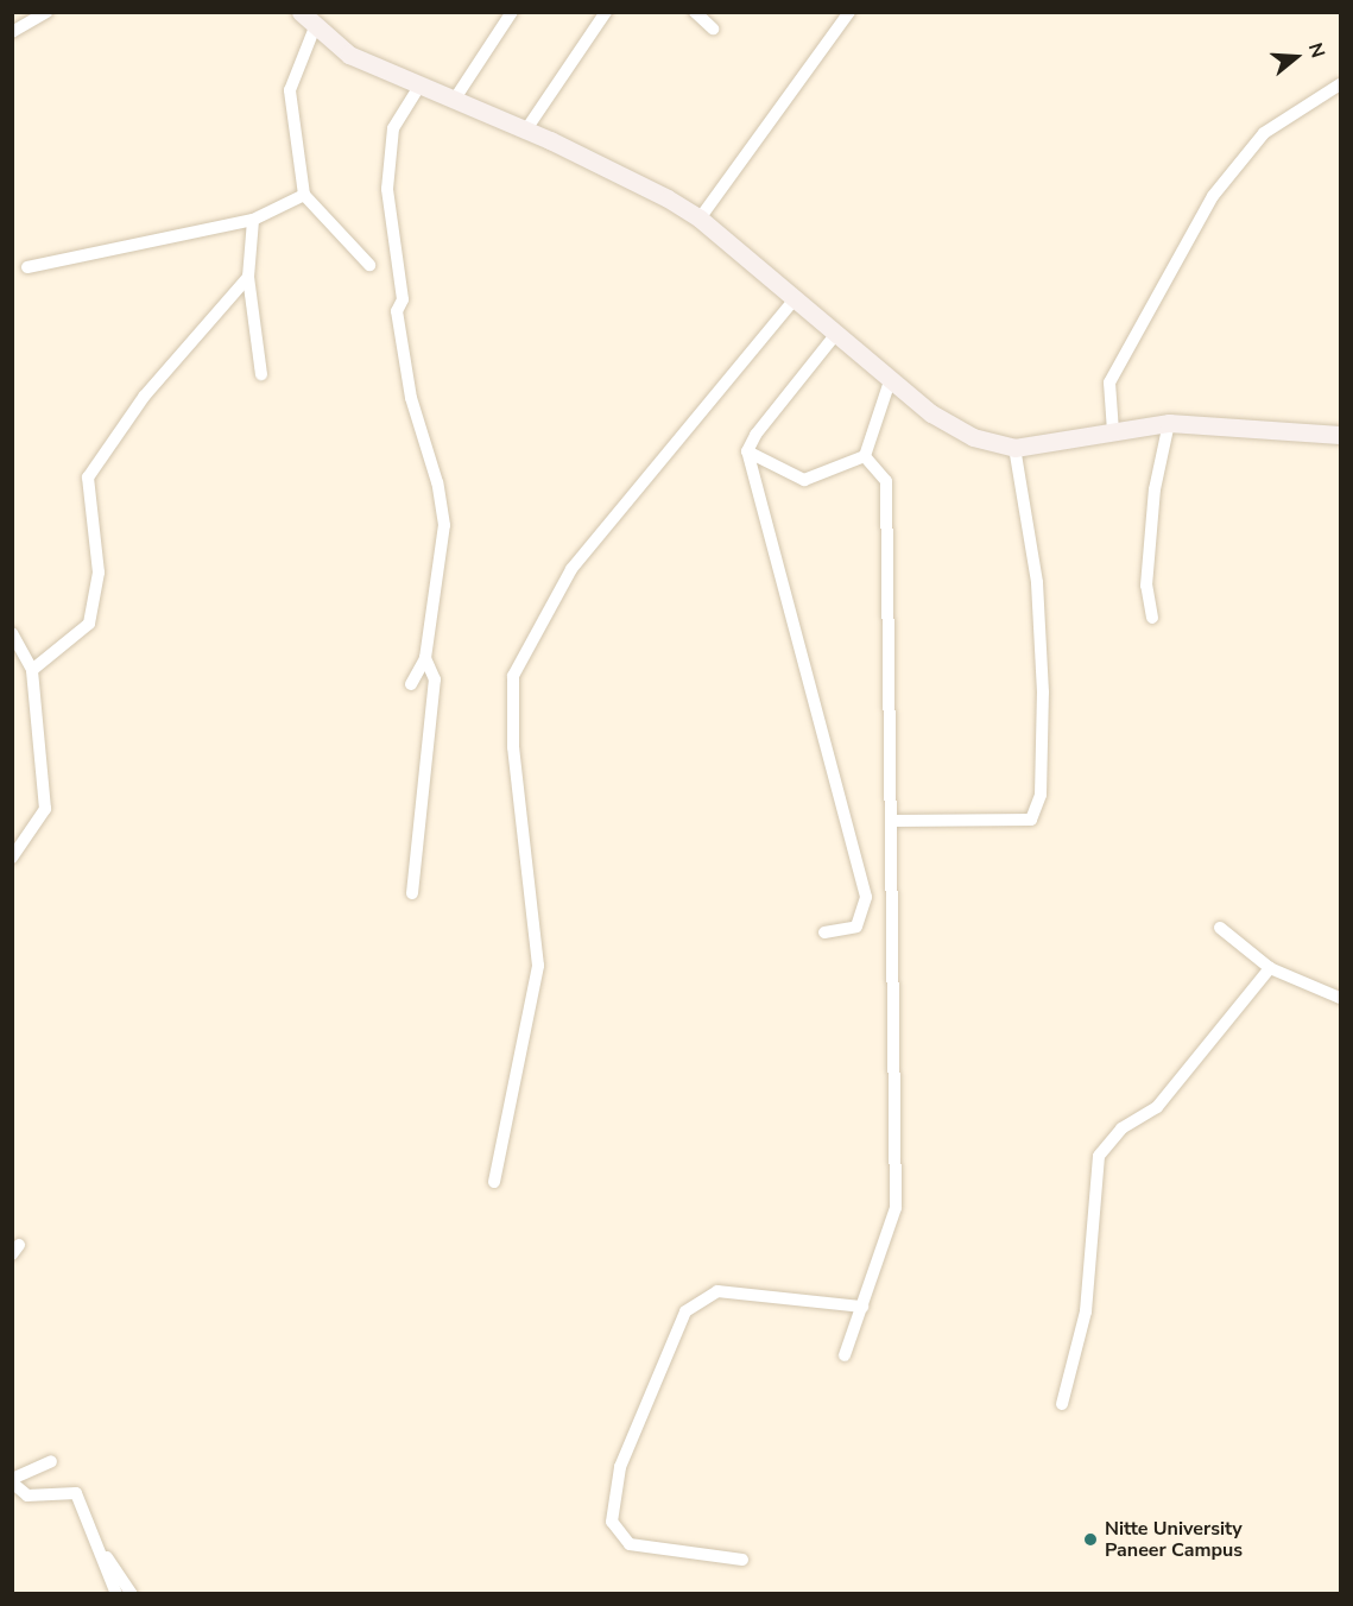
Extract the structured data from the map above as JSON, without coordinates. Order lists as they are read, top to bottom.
{
  "places": ["Nitte University Paneer Campus"],
  "north": "right"
}
